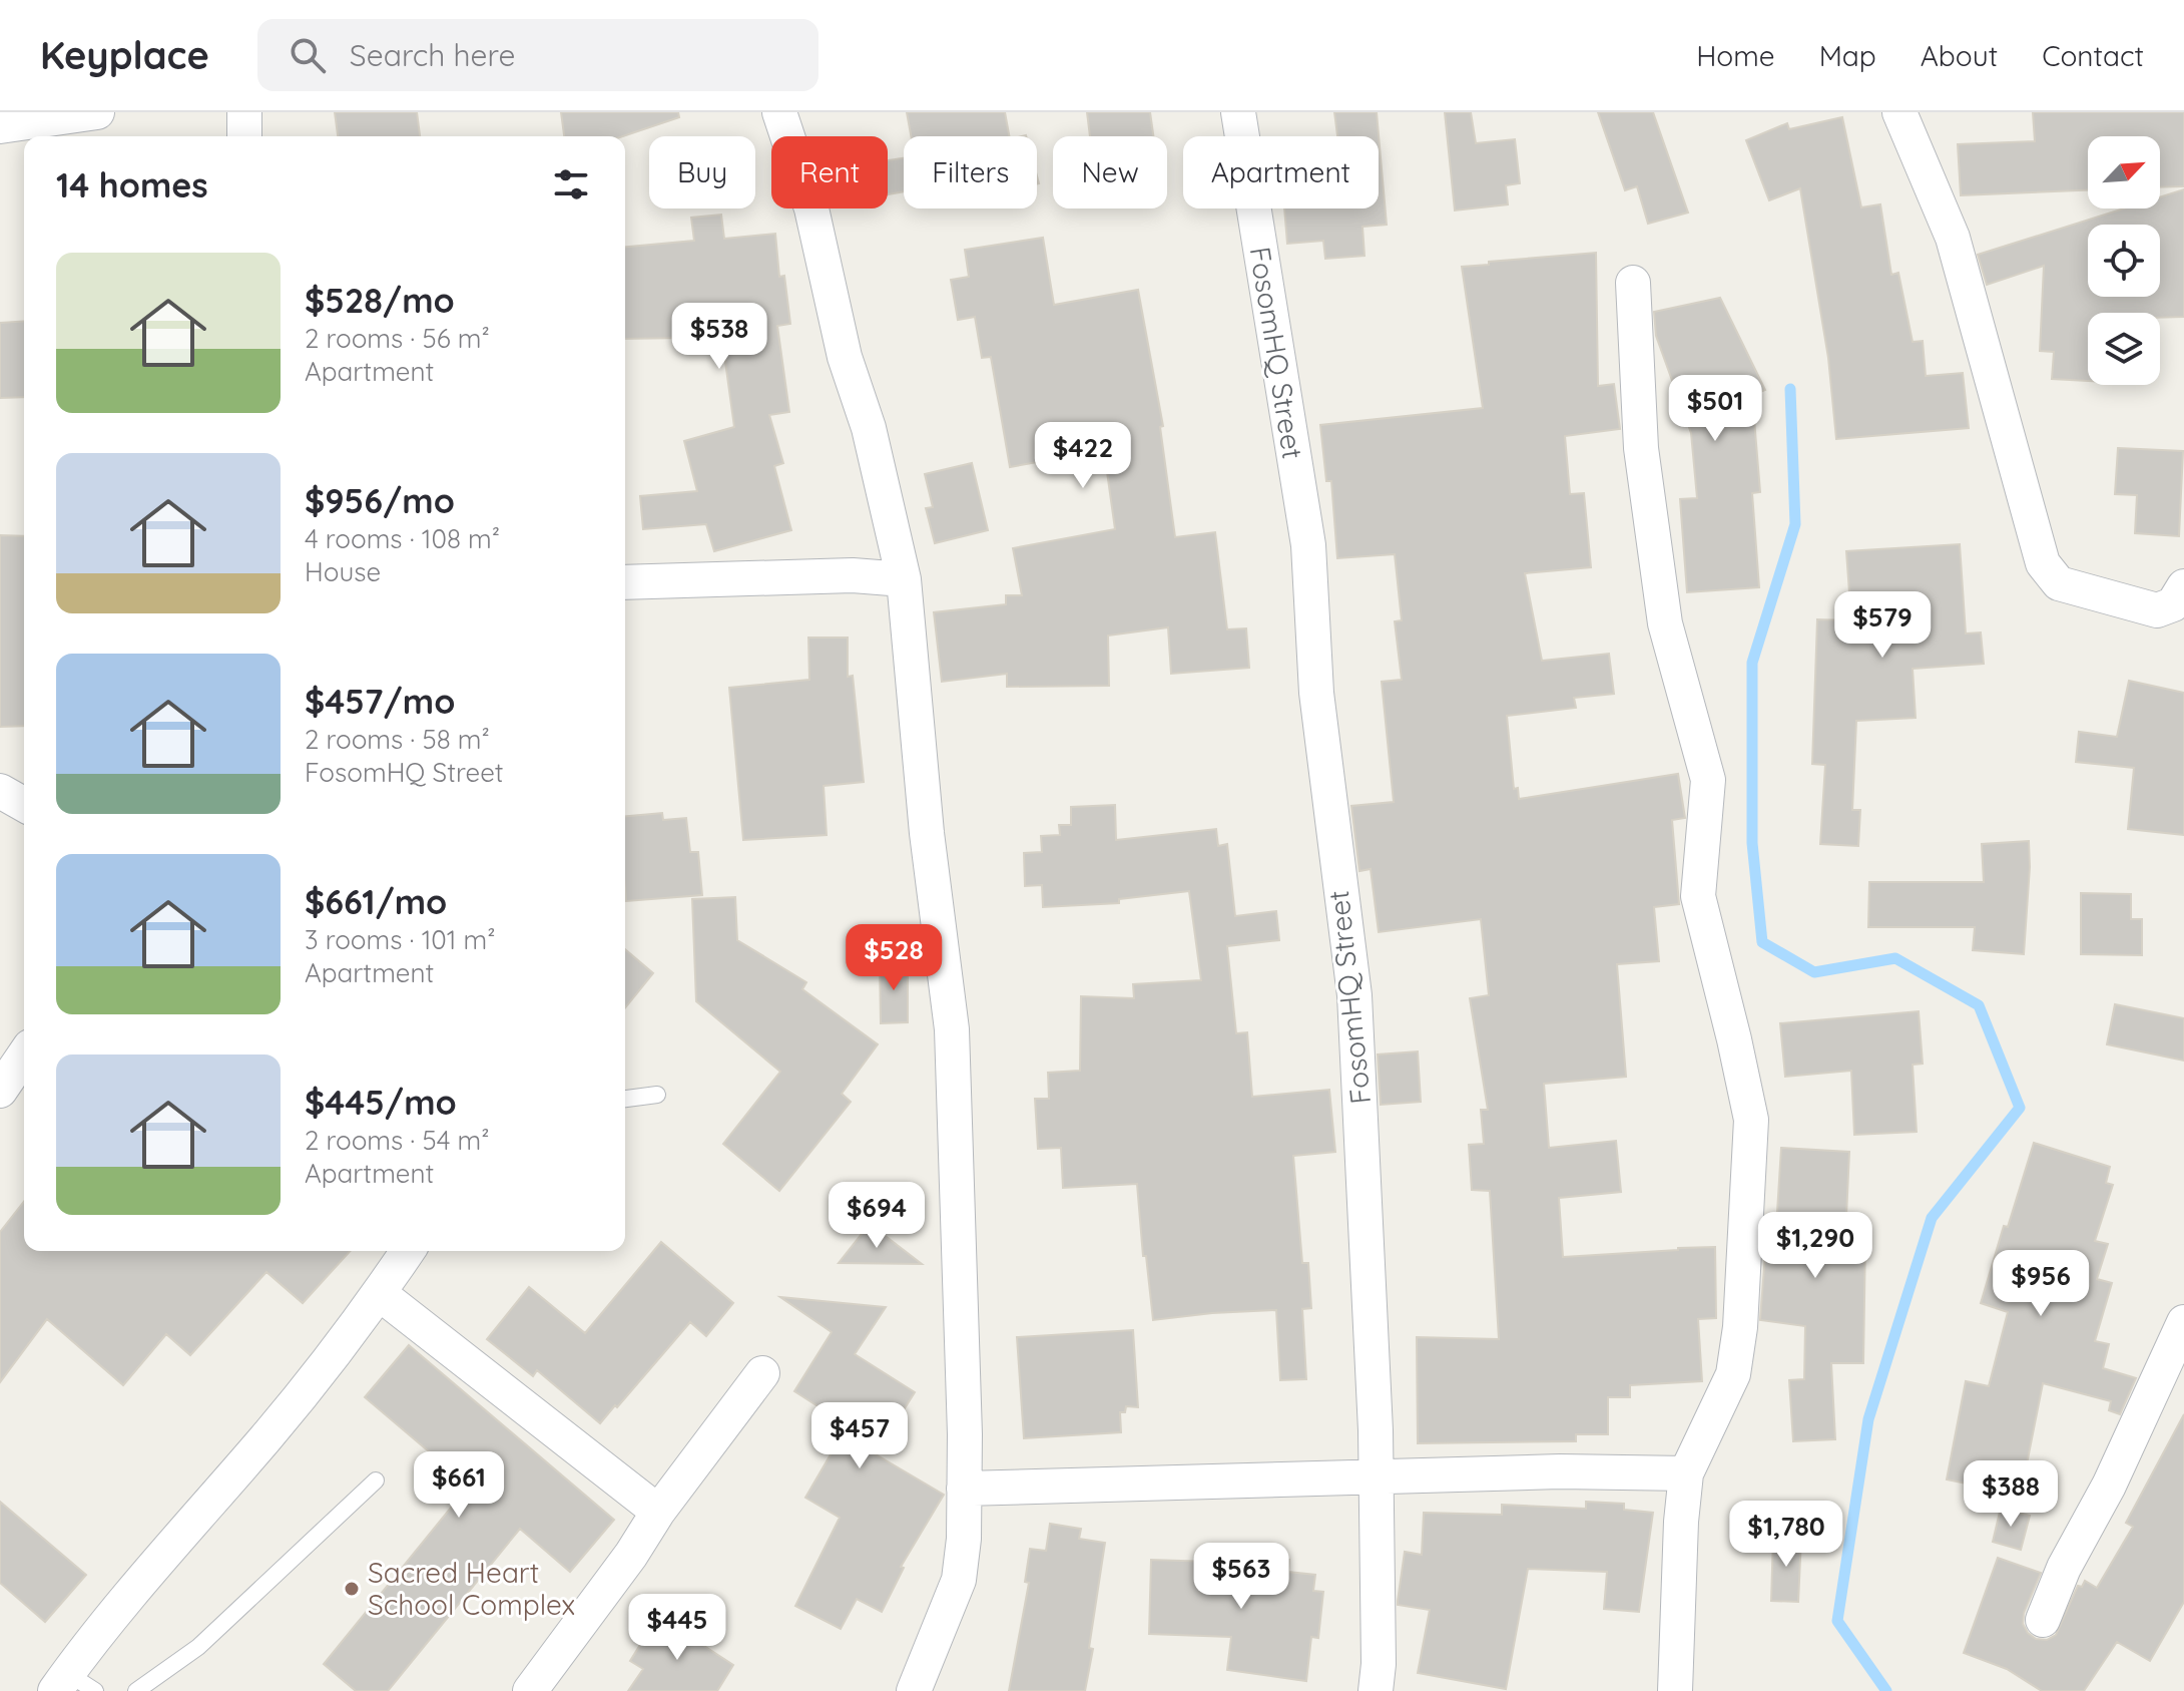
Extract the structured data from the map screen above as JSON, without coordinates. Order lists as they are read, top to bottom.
{
  "streets": {
    "street": ["FosomHQ Street"]
  },
  "places": ["Sacred Heart School Complex"],
  "north": "top right",
  "page": {
    "header": "Keyplace",
    "search": "Search here",
    "nav": [
      "Home",
      "Map",
      "About",
      "Contact"
    ],
    "chip": [
      "Buy",
      "Rent",
      "Filters",
      "New",
      "Apartment"
    ],
    "heading": "14 homes",
    "list": [
      {
        "name": "$528/mo",
        "note": "2 rooms · 56 m² · Apartment"
      },
      {
        "name": "$956/mo",
        "note": "4 rooms · 108 m² · House"
      },
      {
        "name": "$457/mo",
        "note": "2 rooms · 58 m² · FosomHQ Street"
      },
      {
        "name": "$661/mo",
        "note": "3 rooms · 101 m² · Apartment"
      },
      {
        "name": "$445/mo",
        "note": "2 rooms · 54 m² · Apartment"
      }
    ],
    "price": [
      "$538",
      "$501",
      "$422",
      "$579",
      "$528",
      "$694",
      "$1,290",
      "$956",
      "$457",
      "$661",
      "$388",
      "$1,780",
      "$563",
      "$445"
    ]
  }
}
